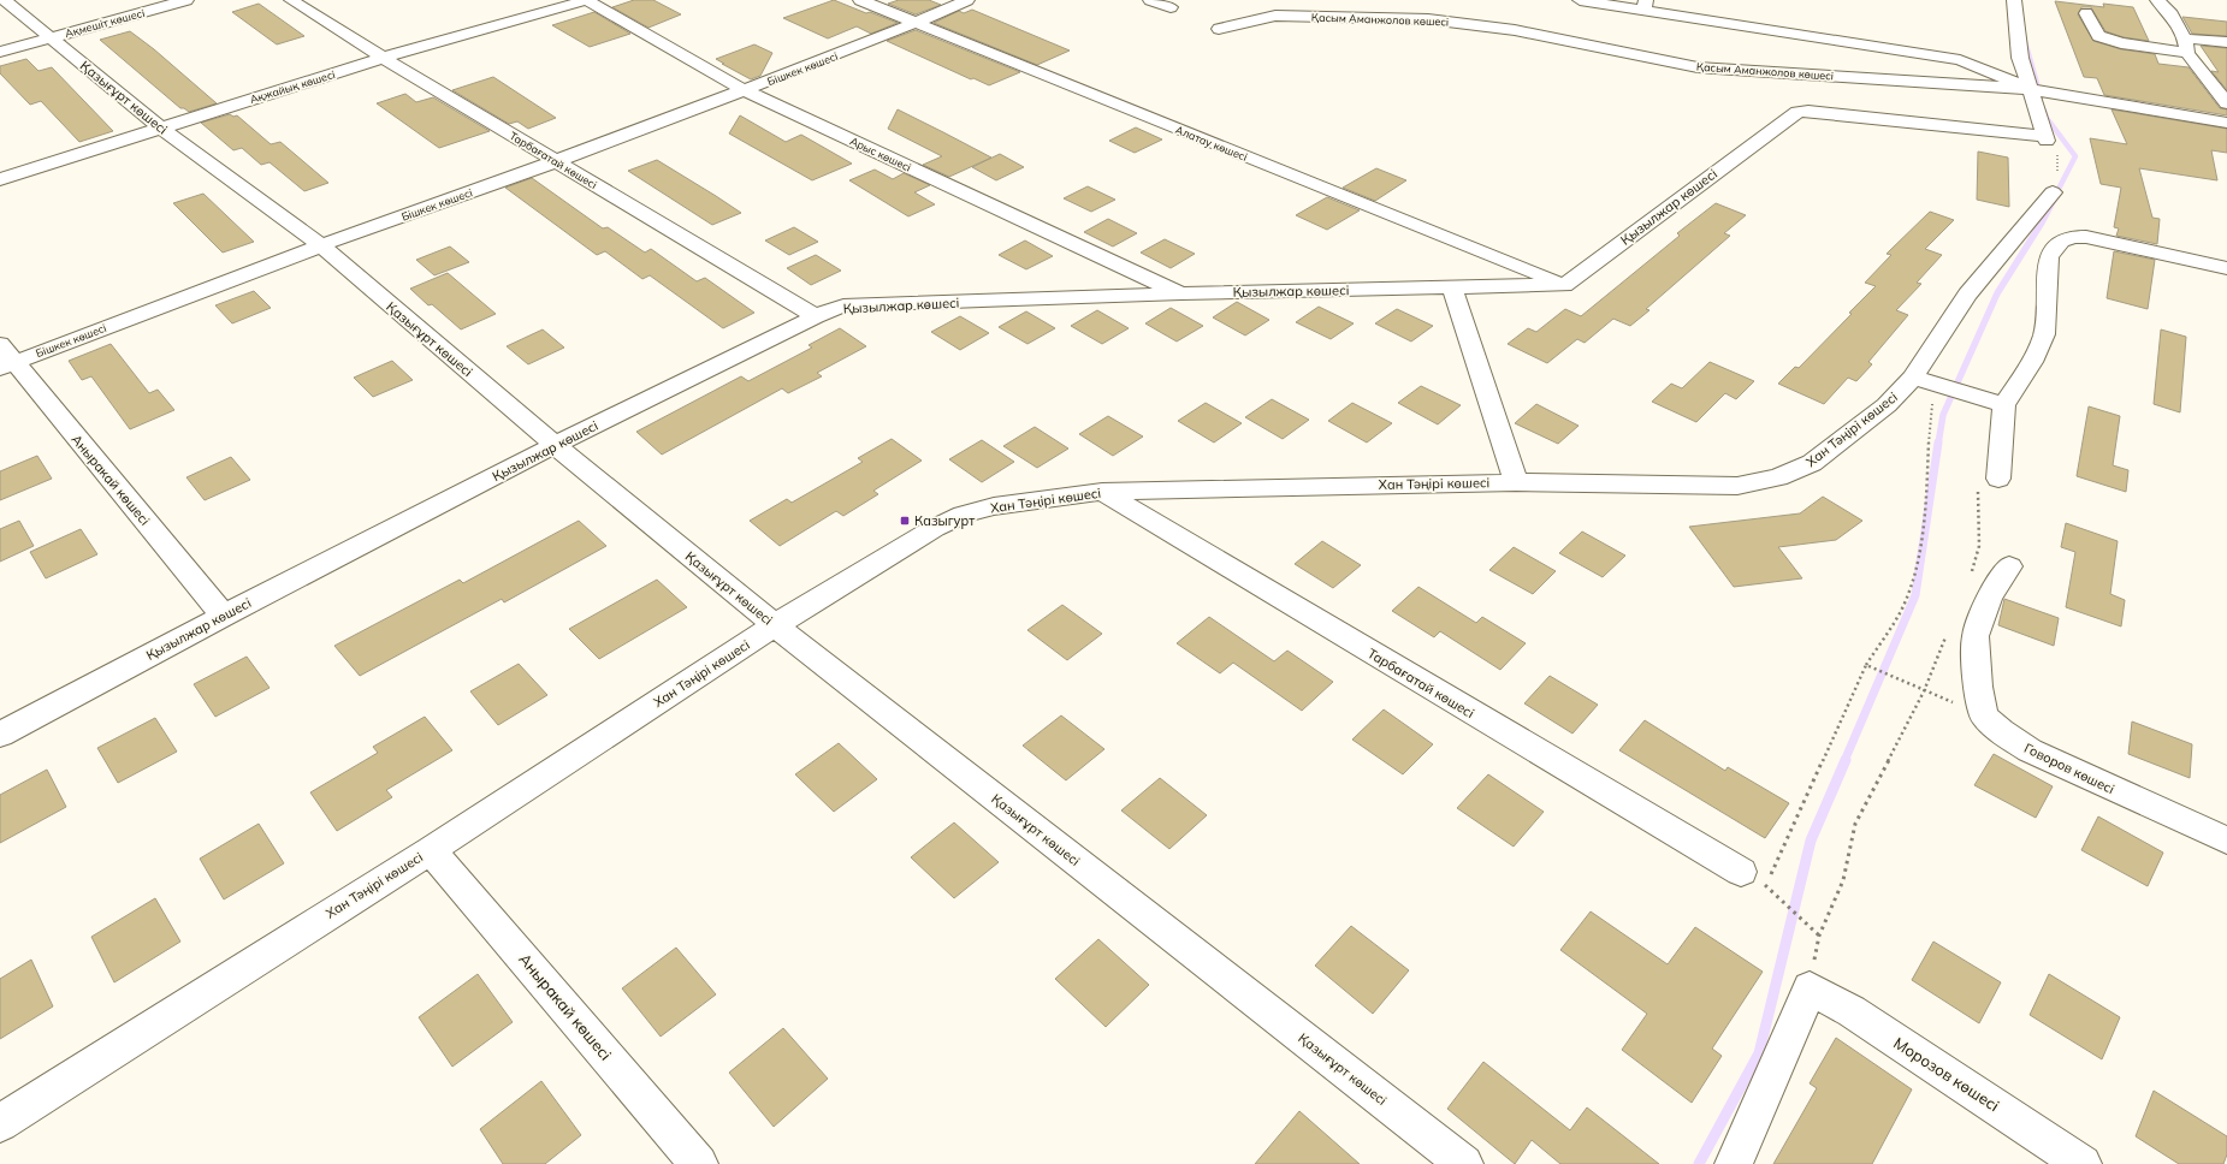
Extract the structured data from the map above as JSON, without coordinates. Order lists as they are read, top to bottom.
{
  "streets": {
    "street": [
      "Қасым Аманжолов көшесі",
      "Ақмешіт көшесі",
      "Бішкек көшесі",
      "Ақжайық көшесі",
      "Қазығұрт көшесі",
      "Алатау көшесі",
      "Арыс көшесі",
      "Тарбағатай көшесі",
      "Қызылжар көшесі",
      "Хан Тәңірі көшесі",
      "Аныракай көшесі",
      "Говоров көшесі",
      "Морозов көшесі"
    ]
  },
  "crossings": [
    ["Ақмешіт көшесі", "Қазығұрт көшесі"],
    ["Бішкек көшесі", "Қазығұрт көшесі"],
    ["Бішкек көшесі", "Алатау көшесі"],
    ["Бішкек көшесі", "Арыс көшесі"],
    ["Бішкек көшесі", "Тарбағатай көшесі"],
    ["Бішкек көшесі", "Аныракай көшесі"],
    ["Ақжайық көшесі", "Қазығұрт көшесі"],
    ["Ақжайық көшесі", "Арыс көшесі"],
    ["Ақжайық көшесі", "Тарбағатай көшесі"],
    ["Қазығұрт көшесі", "Қызылжар көшесі"],
    ["Қазығұрт көшесі", "Хан Тәңірі көшесі"],
    ["Алатау көшесі", "Қызылжар көшесі"],
    ["Арыс көшесі", "Қызылжар көшесі"],
    ["Тарбағатай көшесі", "Қызылжар көшесі"],
    ["Тарбағатай көшесі", "Хан Тәңірі көшесі"],
    ["Қызылжар көшесі", "Аныракай көшесі"],
    ["Хан Тәңірі көшесі", "Аныракай көшесі"]
  ],
  "places": {
    "transit": ["Казыгурт"]
  }
}
